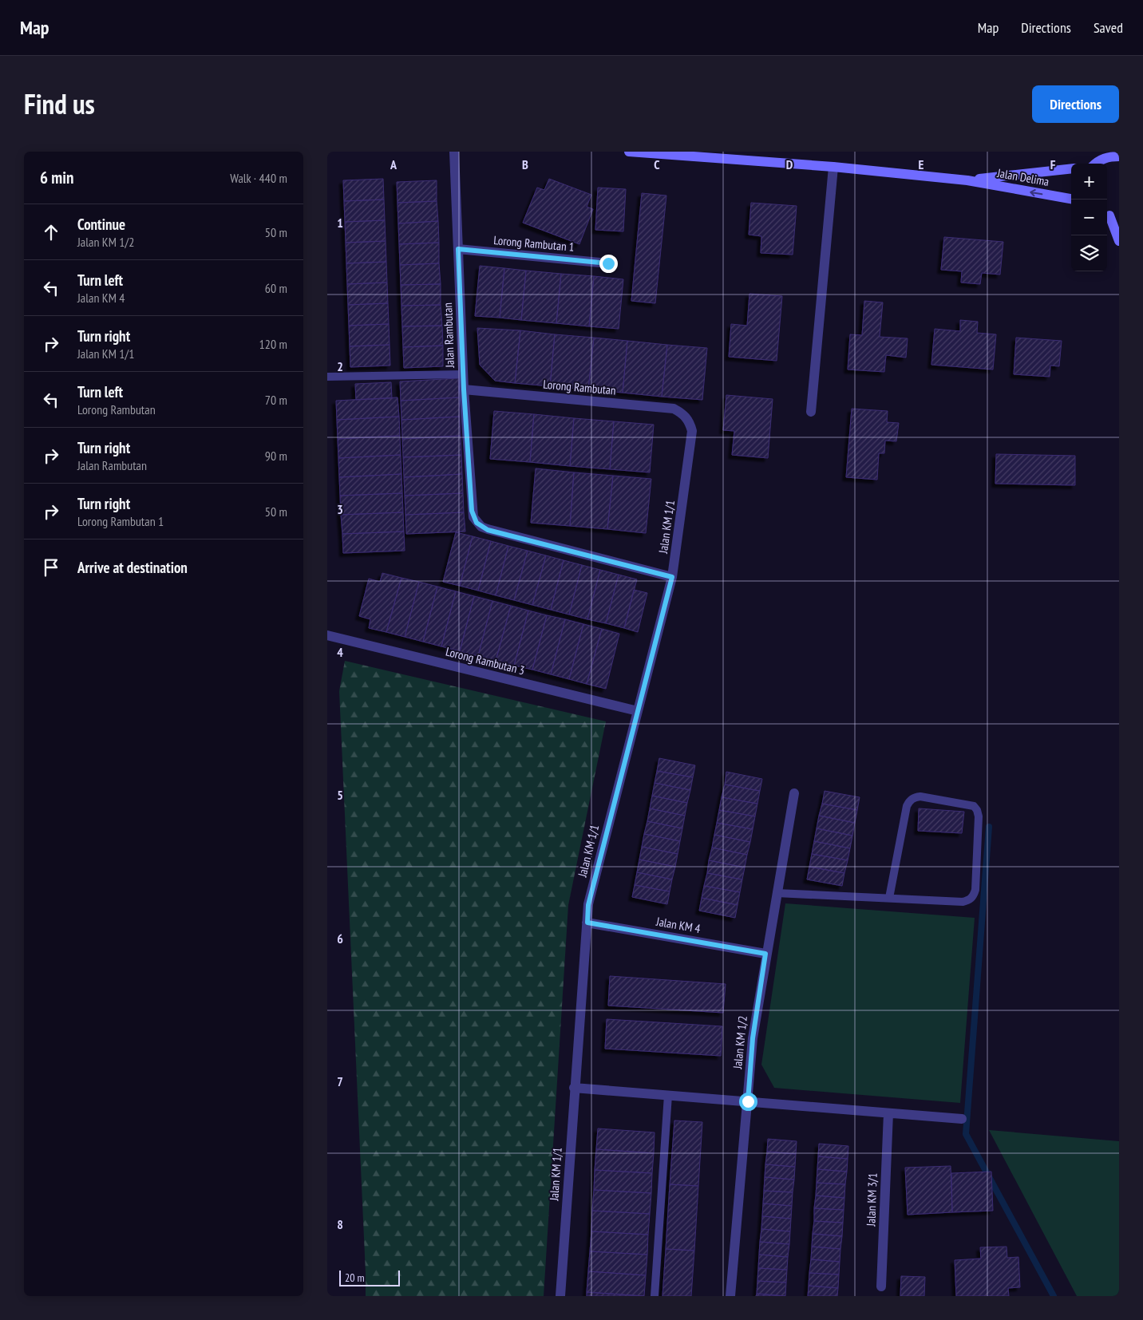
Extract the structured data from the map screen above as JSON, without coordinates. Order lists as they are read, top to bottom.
{
  "streets": {
    "street": [
      "Jalan Delima",
      "Lorong Rambutan 1",
      "Jalan Rambutan",
      "Lorong Rambutan",
      "Jalan KM 1/1",
      "Lorong Rambutan 3",
      "Jalan KM 4",
      "Jalan KM 1/2",
      "Jalan KM 3/1"
    ]
  },
  "crossings": [
    ["Lorong Rambutan 1", "Jalan Rambutan"],
    ["Jalan Rambutan", "Lorong Rambutan"],
    ["Jalan Rambutan", "Jalan KM 1/1"],
    ["Lorong Rambutan", "Jalan KM 1/1"],
    ["Jalan KM 1/1", "Lorong Rambutan 3"],
    ["Jalan KM 1/1", "Jalan KM 4"],
    ["Jalan KM 4", "Jalan KM 1/2"]
  ],
  "scale_bar": "20 m",
  "page": {
    "header": "Map",
    "nav": ["Map", "Directions", "Saved"],
    "title": "Find us",
    "buttons": "Directions",
    "heading": ["6 min", "Walk · 440 m"],
    "map_buttons": ["+", "−"],
    "list": [
      ["Continue", "Jalan KM 1/2", "50 m"],
      ["Turn left", "Jalan KM 4", "60 m"],
      ["Turn right", "Jalan KM 1/1", "120 m"],
      ["Turn left", "Lorong Rambutan", "70 m"],
      ["Turn right", "Jalan Rambutan", "90 m"],
      ["Turn right", "Lorong Rambutan 1", "50 m"],
      "Arrive at destination"
    ],
    "scale": "20 m"
  },
  "grid": {
    "columns": [
      "A",
      "B",
      "C",
      "D",
      "E",
      "F"
    ],
    "rows": [
      "1",
      "2",
      "3",
      "4",
      "5",
      "6",
      "7",
      "8"
    ]
  }
}
